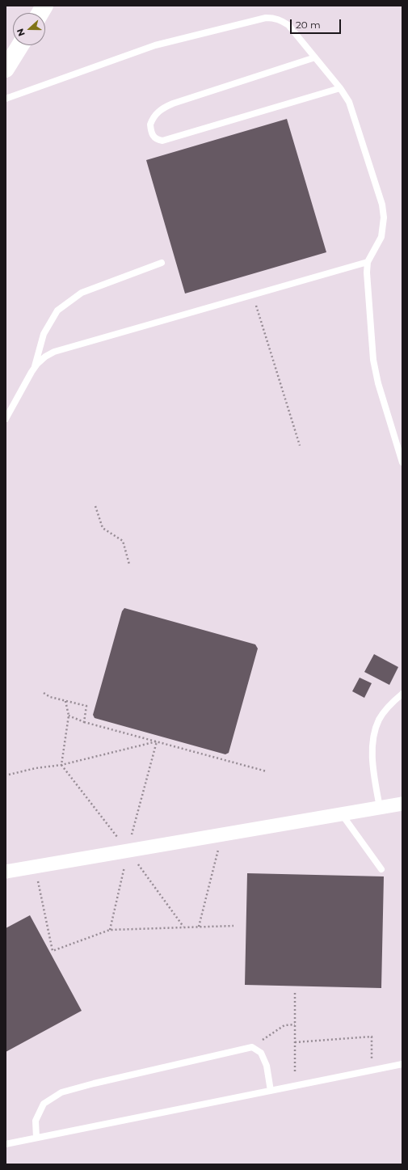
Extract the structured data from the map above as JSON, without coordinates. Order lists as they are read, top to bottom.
{
  "scale_bar": "20 m",
  "north": "left"
}
